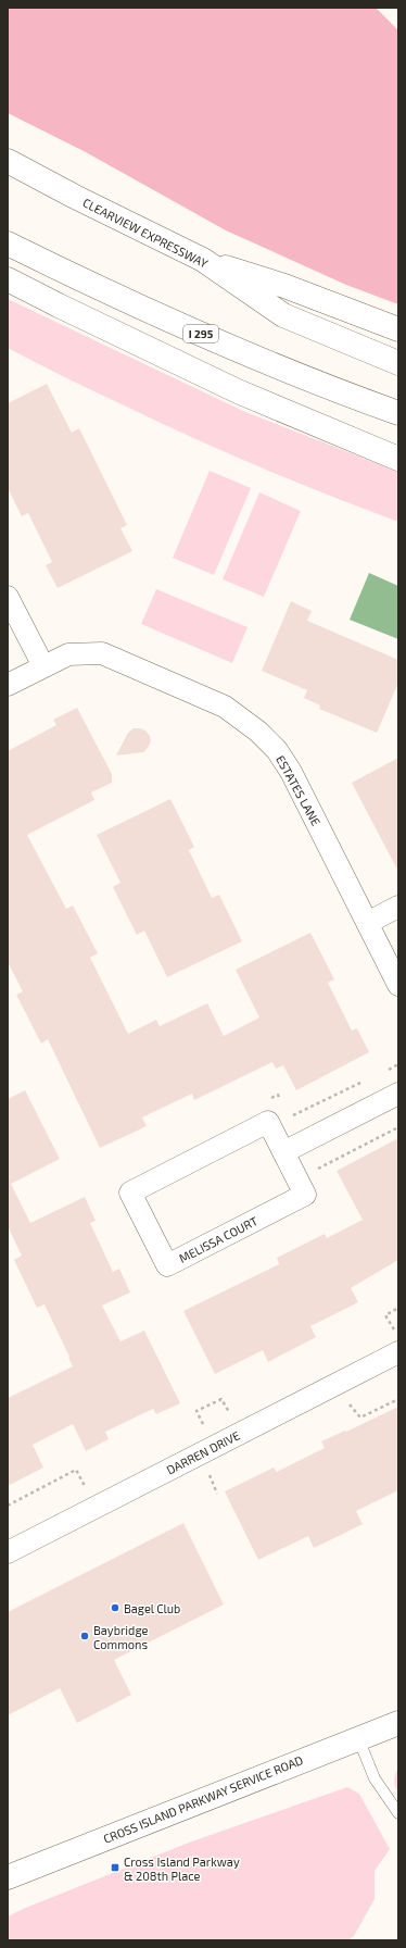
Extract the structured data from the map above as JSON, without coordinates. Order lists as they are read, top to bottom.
{
  "streets": {
    "main road": ["CLEARVIEW EXPRESSWAY", "I 295", "CROSS ISLAND PARKWAY SERVICE ROAD"],
    "street": ["ESTATES LANE", "MELISSA COURT", "DARREN DRIVE"]
  },
  "places": {
    "other": ["Bagel Club", "Baybridge Commons"],
    "transit": ["Cross Island Parkway & 208th Place"]
  }
}
